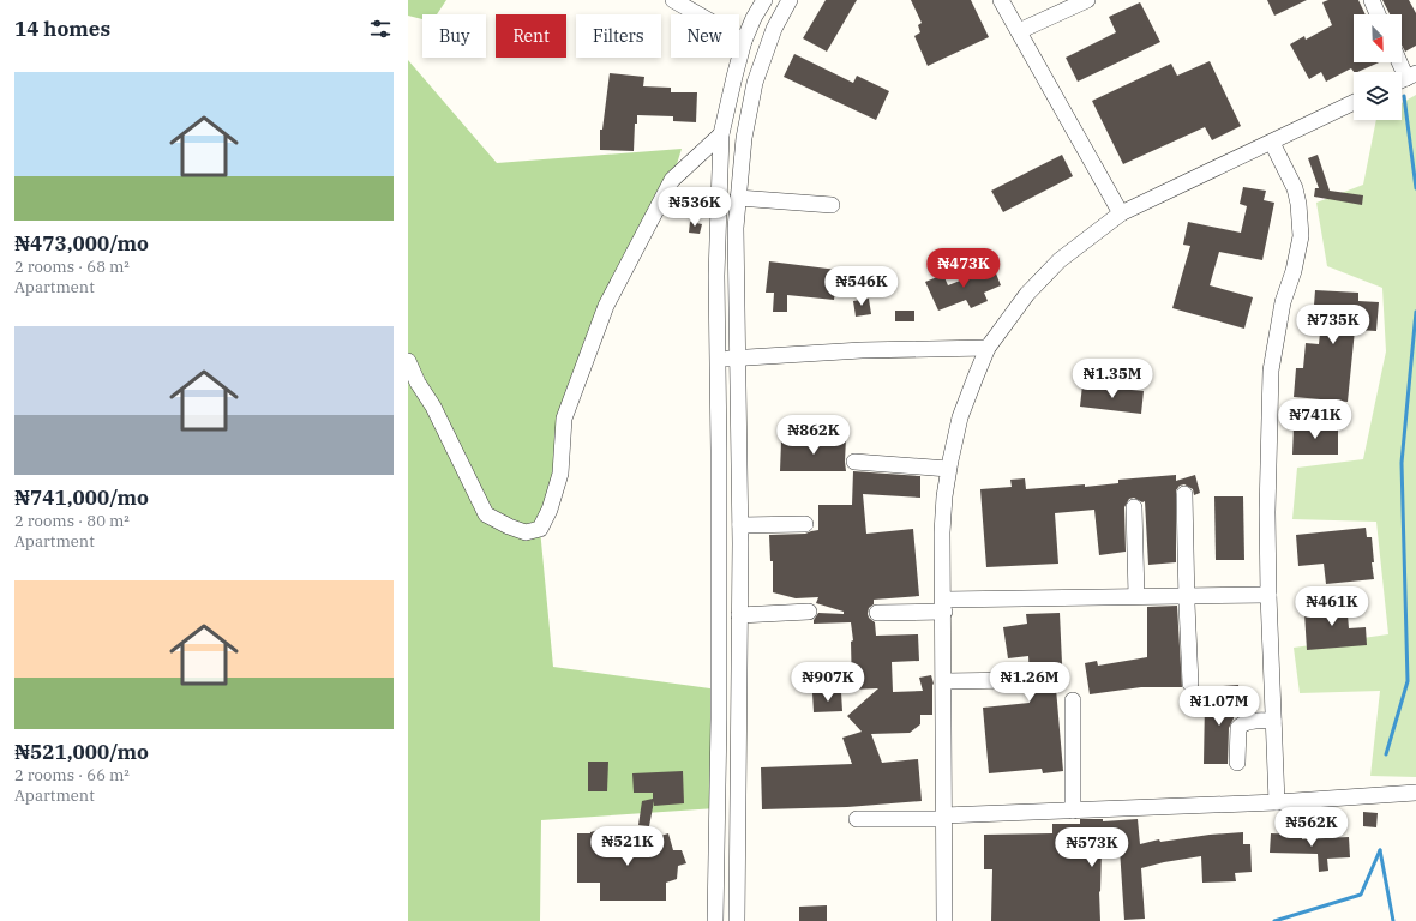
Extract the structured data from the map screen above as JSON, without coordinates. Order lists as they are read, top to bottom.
{
  "north": "bottom right",
  "page": {
    "heading": "14 homes",
    "chip": [
      "Buy",
      "Rent",
      "Filters",
      "New"
    ],
    "list": [
      {
        "name": "₦473,000/mo",
        "note": "2 rooms · 68 m² · Apartment"
      },
      {
        "name": "₦741,000/mo",
        "note": "2 rooms · 80 m² · Apartment"
      },
      {
        "name": "₦521,000/mo",
        "note": "2 rooms · 66 m² · Apartment"
      }
    ],
    "price": [
      "₦536K",
      "₦473K",
      "₦546K",
      "₦735K",
      "₦1.35M",
      "₦741K",
      "₦862K",
      "₦461K",
      "₦907K",
      "₦1.26M",
      "₦1.07M",
      "₦562K",
      "₦521K",
      "₦573K"
    ]
  }
}
